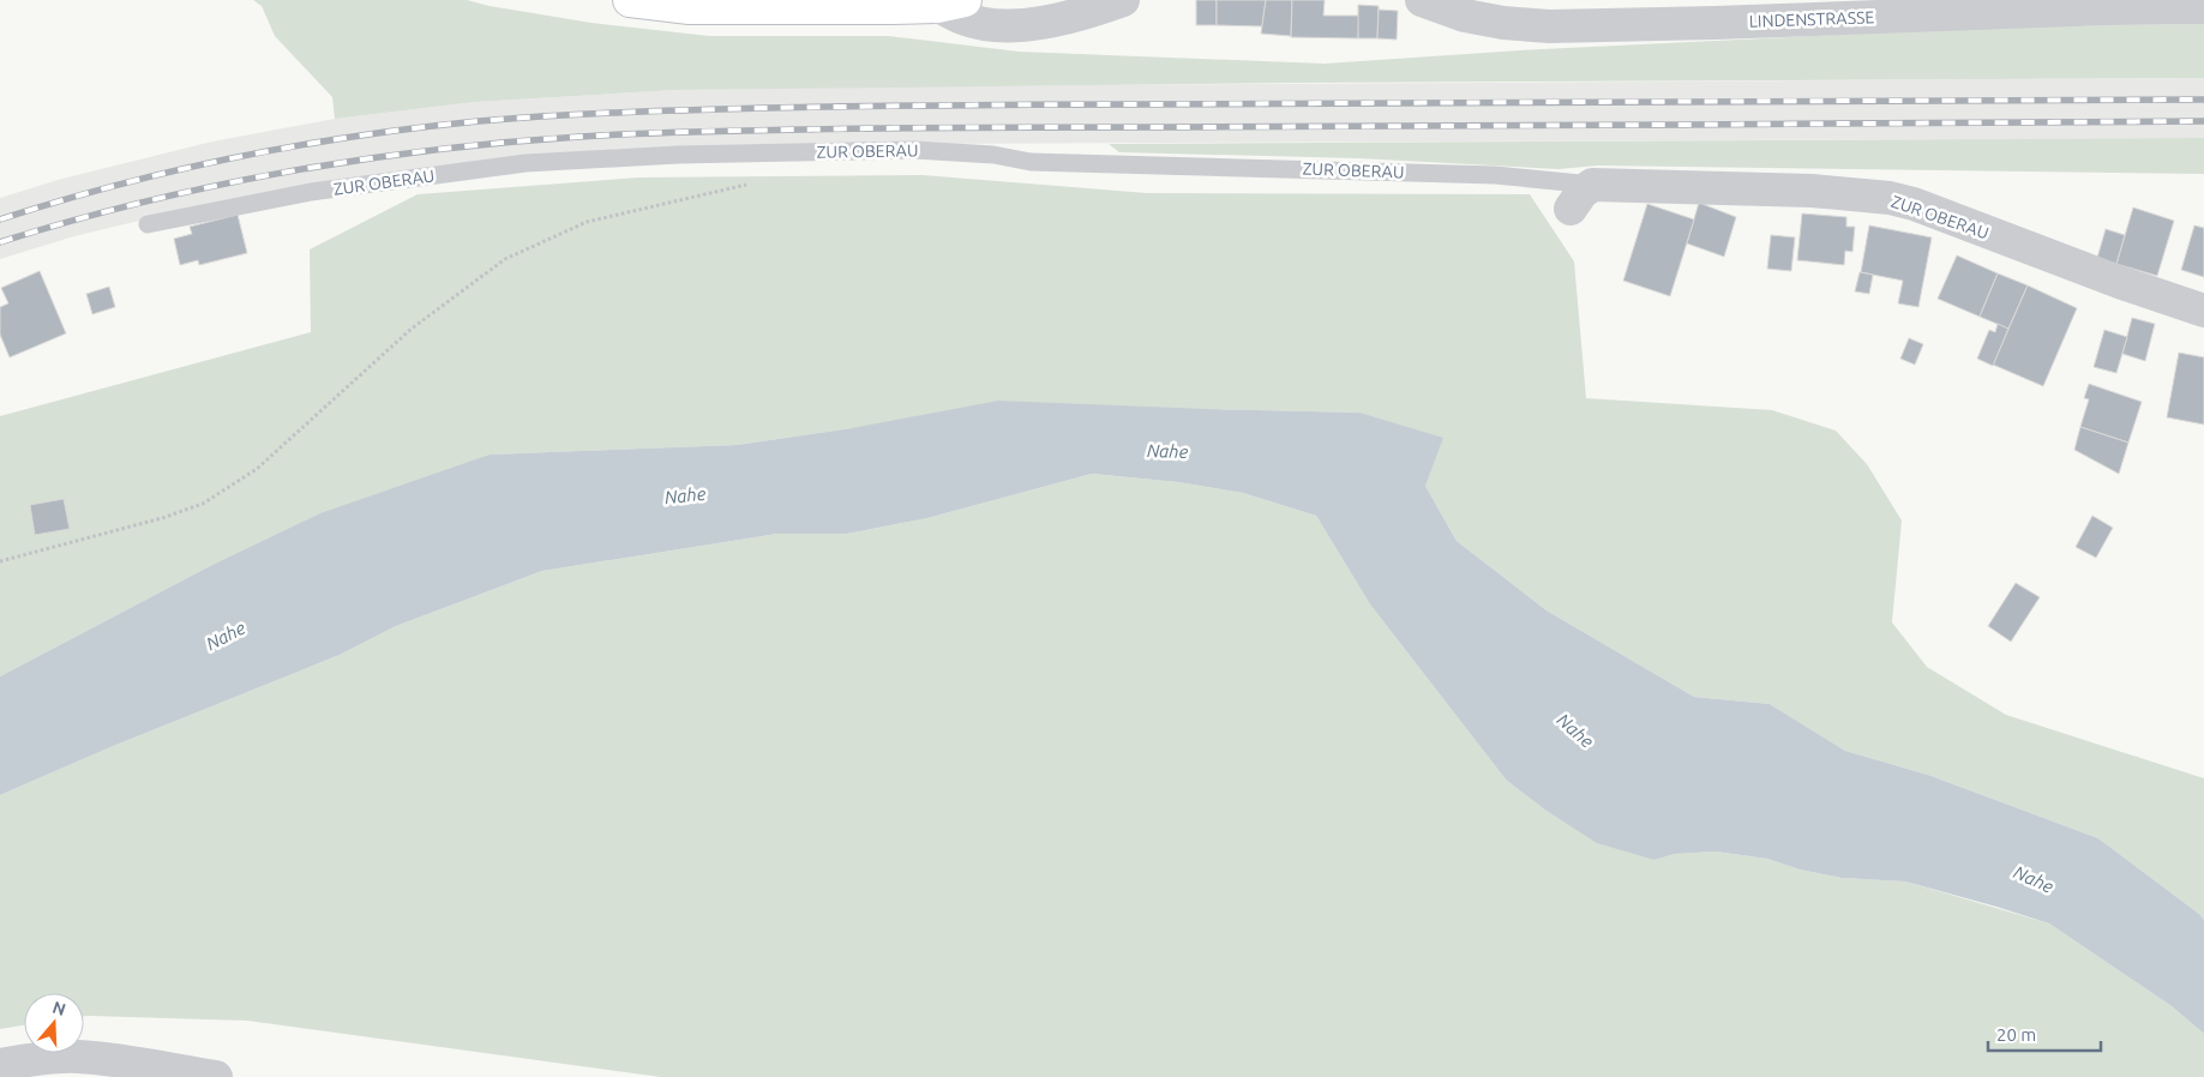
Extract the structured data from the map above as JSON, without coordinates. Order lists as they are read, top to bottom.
{
  "streets": {
    "street": ["LINDENSTRASSE", "ZUR OBERAU"]
  },
  "water": ["Nahe"],
  "scale_bar": "20 m",
  "north": "top"
}
